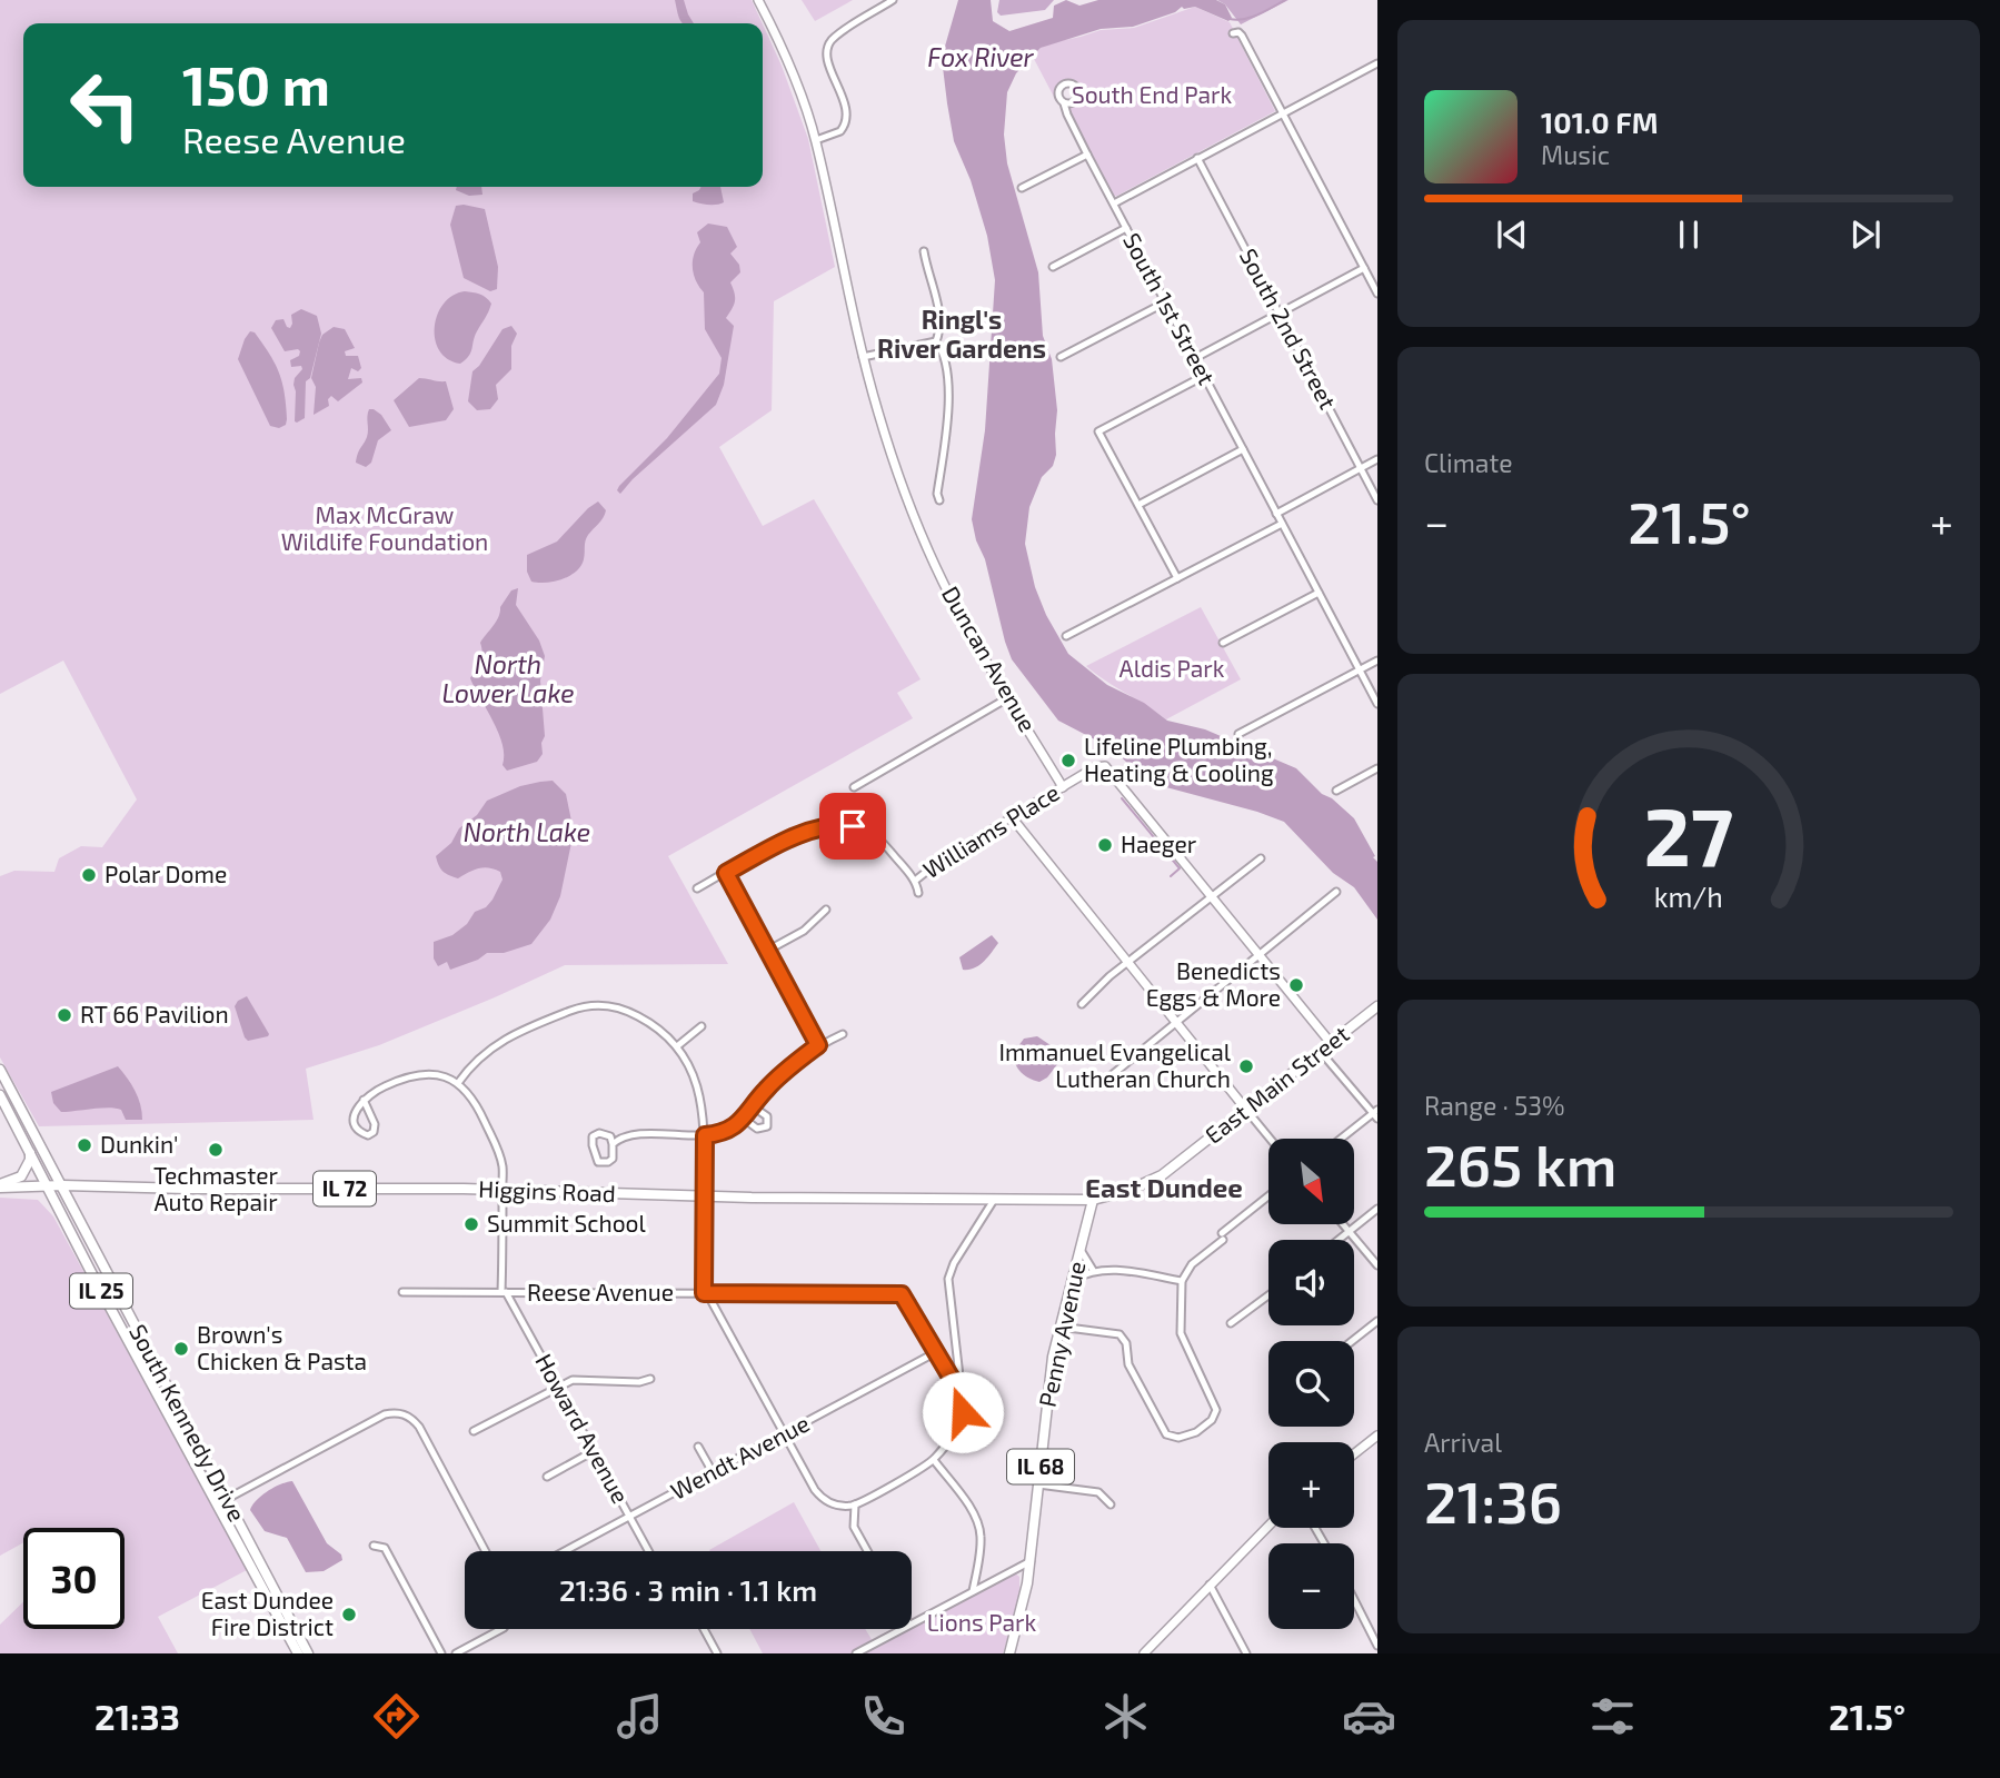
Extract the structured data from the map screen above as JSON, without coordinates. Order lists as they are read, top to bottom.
{
  "streets": {
    "main road": [
      "East Main Street",
      "IL 72",
      "Higgins Road",
      "IL 25",
      "Penny Avenue",
      "South Kennedy Drive",
      "IL 68"
    ],
    "street": [
      "South 1st Street",
      "South 2nd Street",
      "Duncan Avenue",
      "Williams Place",
      "Reese Avenue",
      "Howard Avenue",
      "Wendt Avenue"
    ]
  },
  "crossings": [
    ["Duncan Avenue", "Williams Place"],
    ["East Main Street", "Higgins Road"],
    ["East Main Street", "Penny Avenue"],
    ["Higgins Road", "Penny Avenue"],
    ["Higgins Road", "South Kennedy Drive"],
    ["Higgins Road", "Howard Avenue"],
    ["Reese Avenue", "Howard Avenue"],
    ["Reese Avenue", "Wendt Avenue"],
    ["Howard Avenue", "Wendt Avenue"]
  ],
  "districts": ["Ringl's River Gardens", "East Dundee"],
  "water": ["Fox River", "North Lower Lake", "North Lake"],
  "parks": [
    "South End Park",
    "Max McGraw Wildlife Foundation",
    "Aldis Park",
    "Lions Park"
  ],
  "places": [
    "Lifeline Plumbing, Heating & Cooling",
    "Haeger",
    "Polar Dome",
    "Benedicts Eggs & More",
    "RT 66 Pavilion",
    "Immanuel Evangelical Lutheran Church",
    "Dunkin'",
    "Techmaster Auto Repair",
    "Summit School",
    "Brown's Chicken & Pasta",
    "East Dundee Fire District"
  ],
  "north": "bottom right",
  "page": {
    "turn": ["150 m", "Reese Avenue"],
    "song": ["101.0 FM", "Music"],
    "tile": [
      "Climate",
      ["Range · 53%", "265 km"],
      ["Arrival", "21:36"]
    ],
    "heat": ["−", "21.5°", "+"],
    "map_buttons": ["+", "−"],
    "limit": "30",
    "trip": "21:36 · 3 min · 1.1 km",
    "tabs": ["21:33", "21.5°"],
    "gauge": ["27", "km/h"]
  }
}
